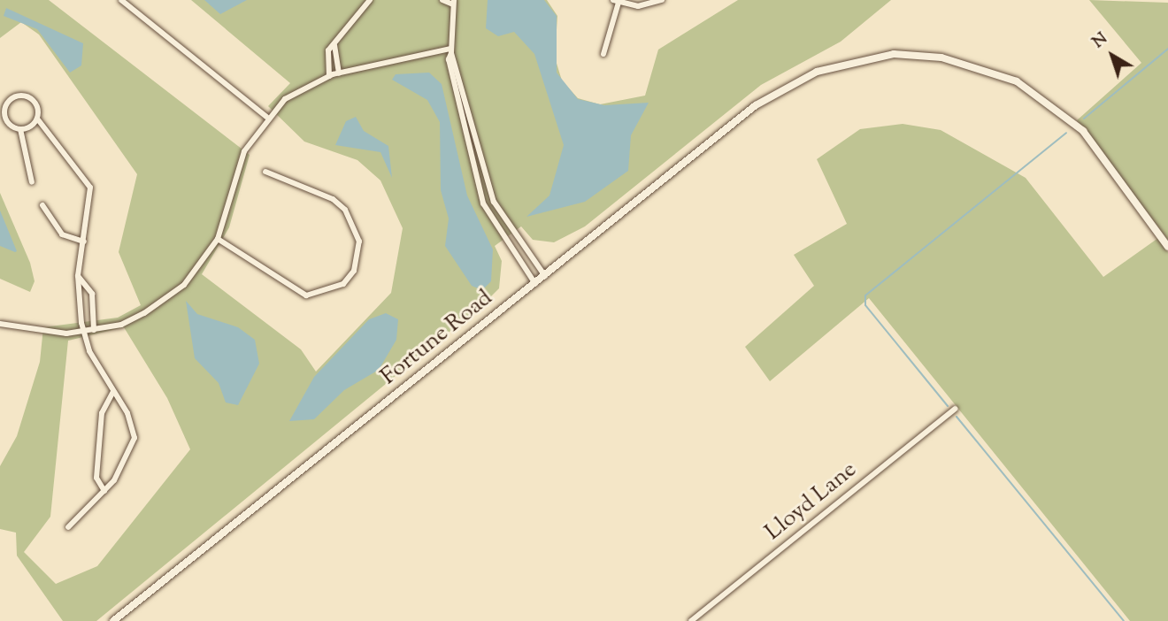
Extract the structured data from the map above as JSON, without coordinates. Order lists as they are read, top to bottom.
{
  "streets": {
    "street": ["Fortune Road", "Lloyd Lane"]
  },
  "north": "top left"
}
